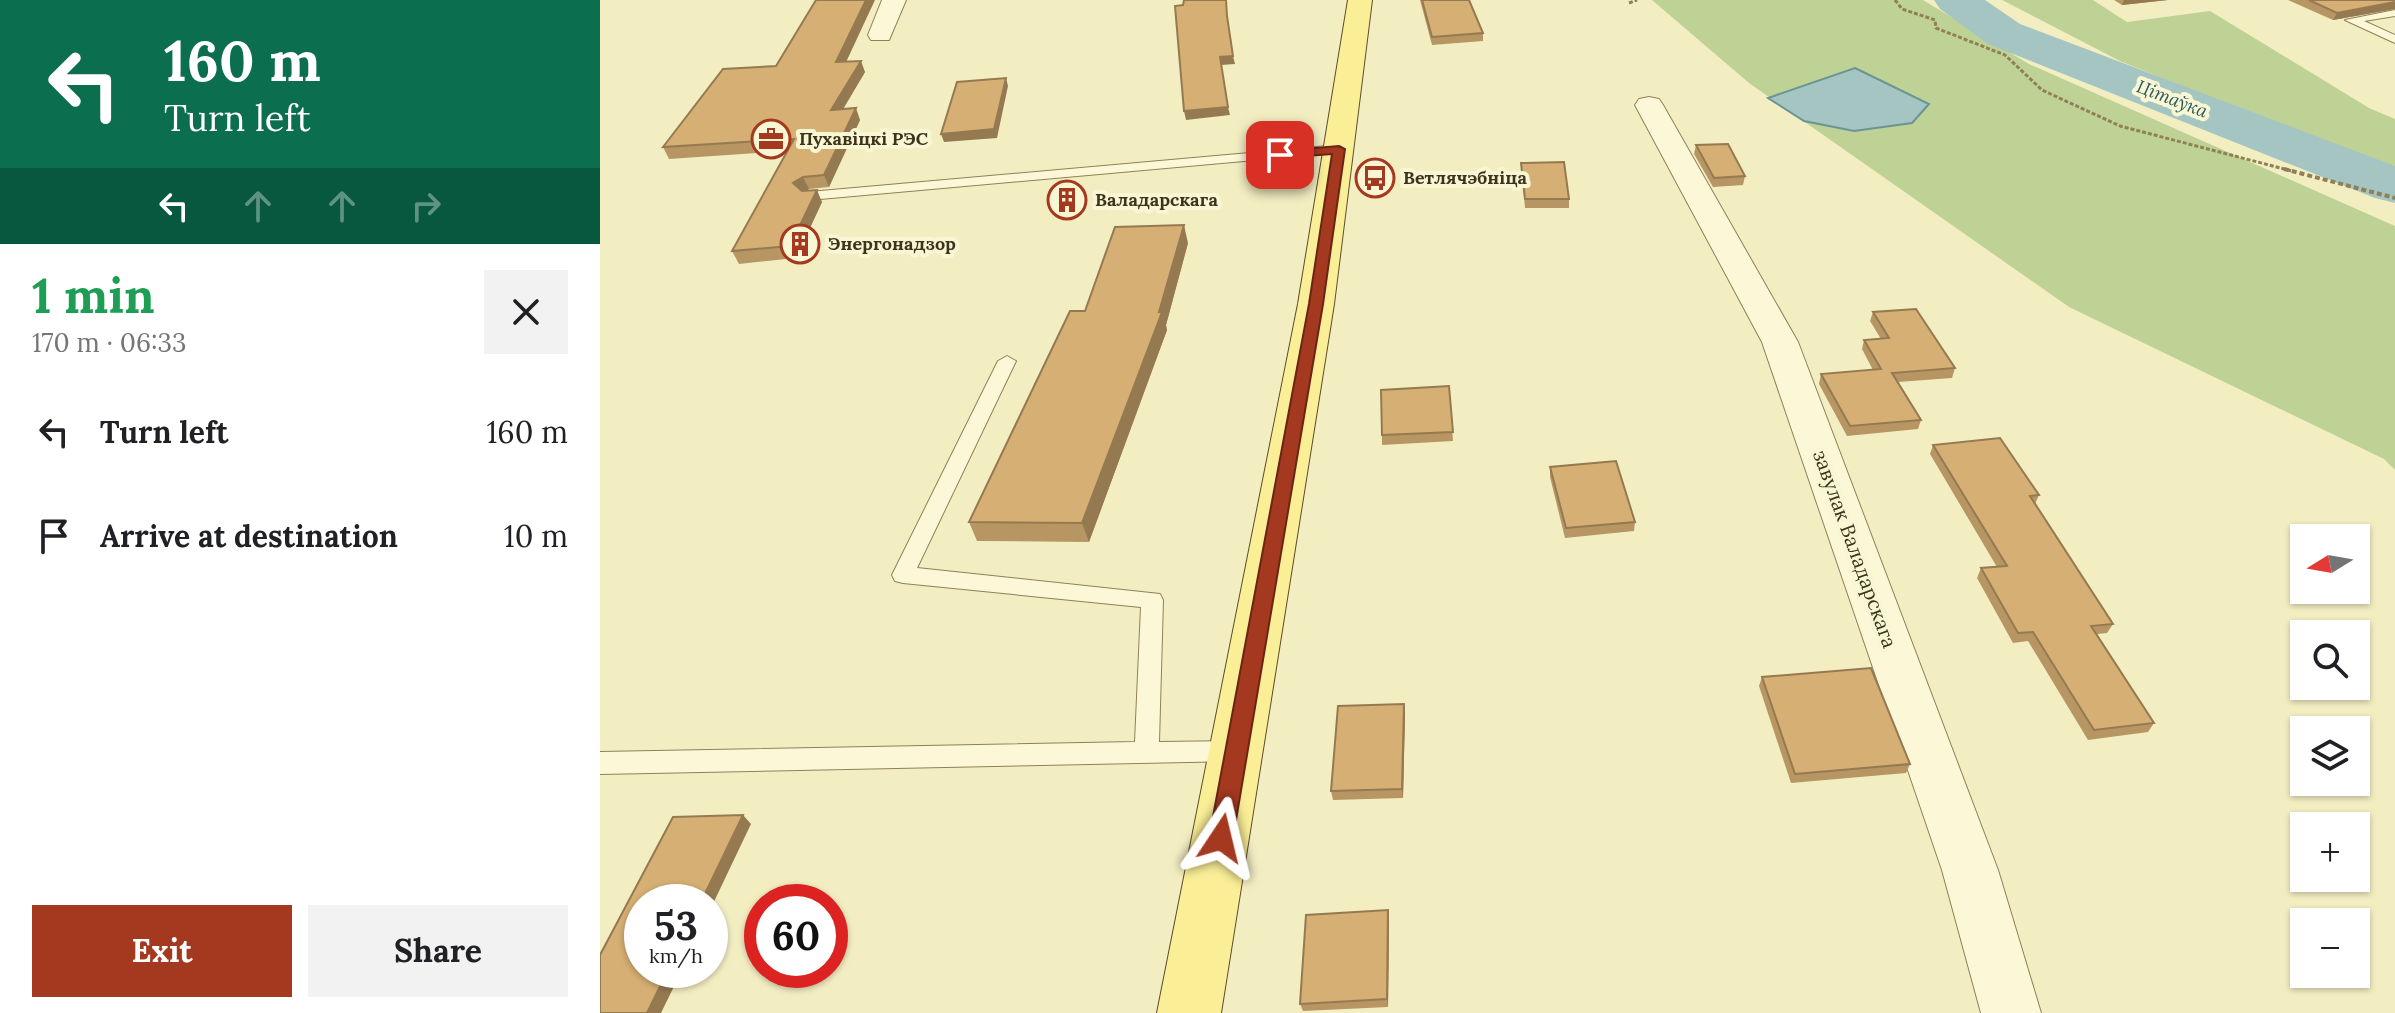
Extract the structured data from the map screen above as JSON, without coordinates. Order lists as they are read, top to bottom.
{
  "streets": {
    "street": ["завулак Валадарскага"]
  },
  "water": ["Цітаўка"],
  "places": {
    "office": ["Пухавіцкі РЭС"],
    "bus stop": ["Ветлячэбніца"],
    "building": ["Валадарскага", "Энергонадзор"]
  },
  "north": "left",
  "page": {
    "turn": ["160 m", "Turn left"],
    "heading": ["1 min", "170 m · 06:33"],
    "list": [
      {
        "name": "Turn left",
        "value": "160 m"
      },
      {
        "name": "Arrive at destination",
        "value": "10 m"
      }
    ],
    "map_buttons": ["+", "−"],
    "speed": "53 km/h",
    "limit": "60",
    "buttons": ["Exit", "Share"]
  }
}
